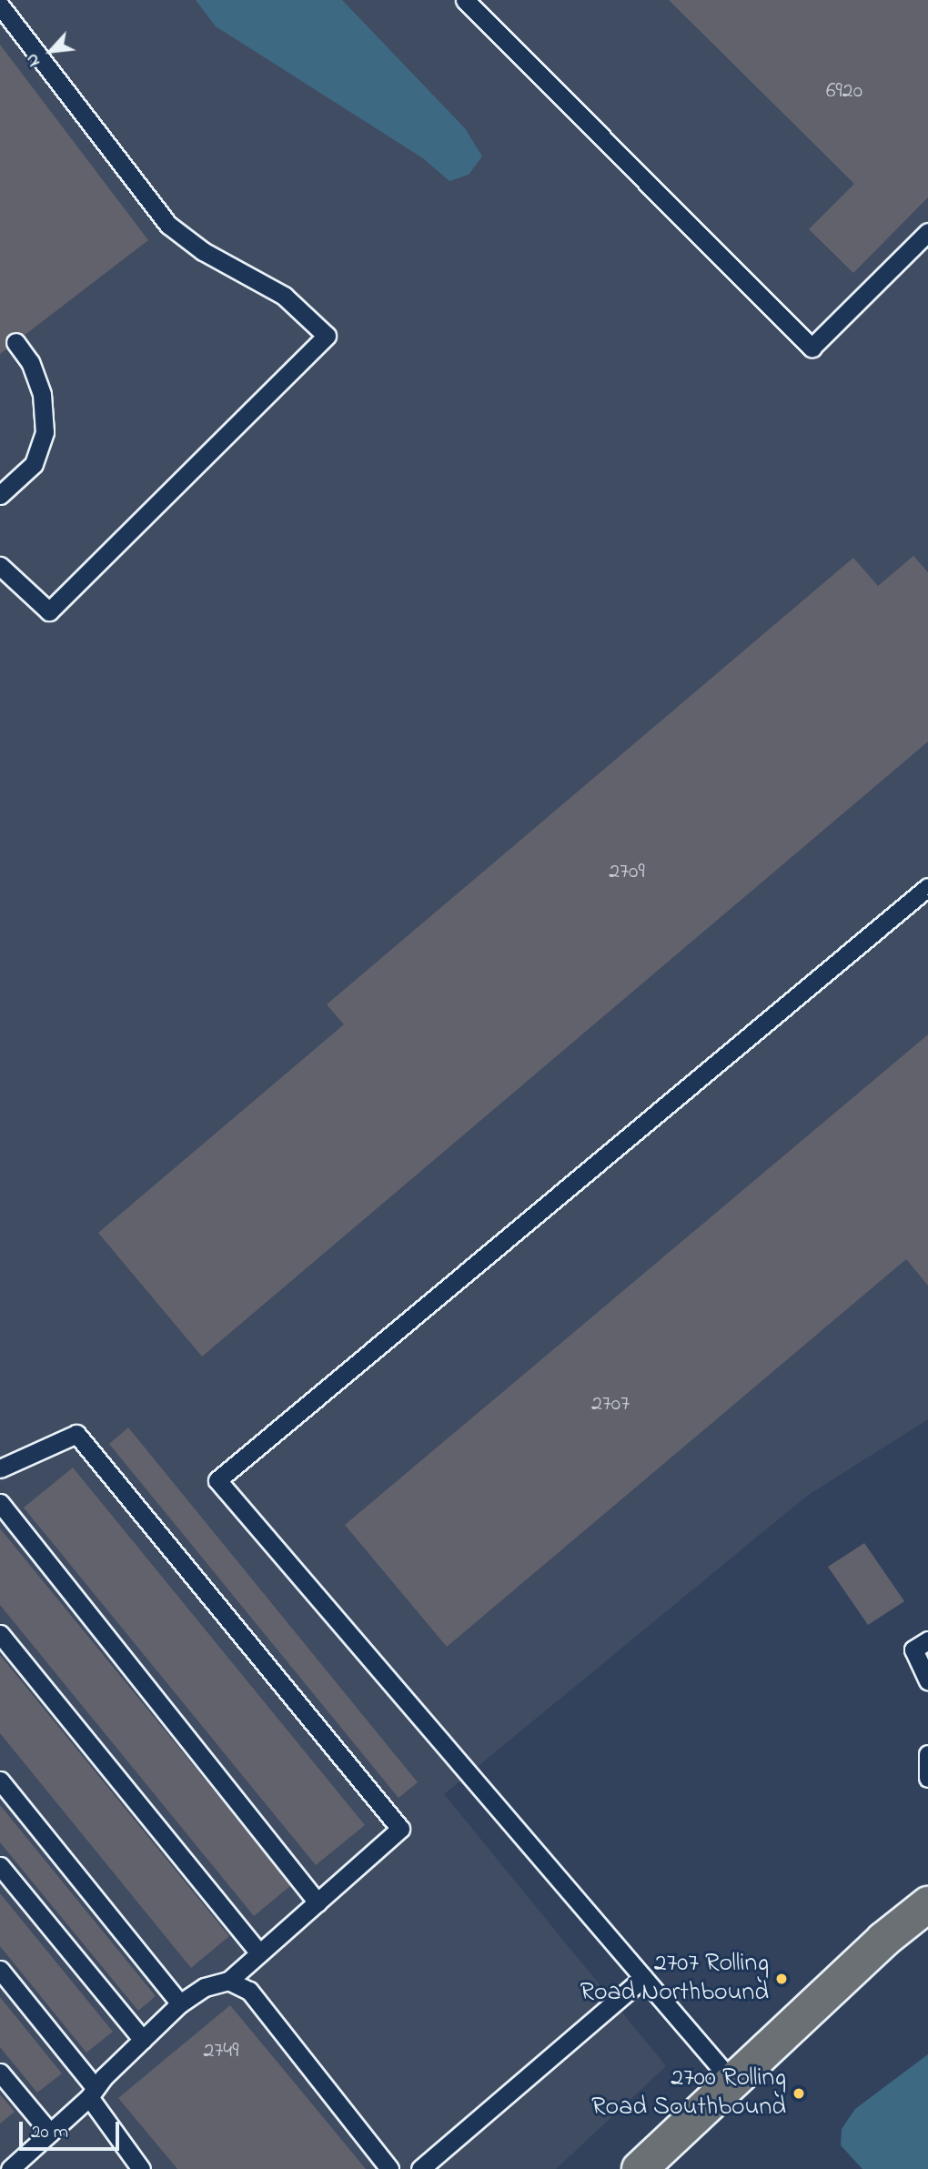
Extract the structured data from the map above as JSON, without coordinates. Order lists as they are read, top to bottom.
{
  "places": ["2707 Rolling Road Northbound", "2700 Rolling Road Southbound"],
  "house_numbers": [
    "6920",
    "2709",
    "2707",
    "2749"
  ],
  "scale_bar": "20 m",
  "north": "bottom left"
}
